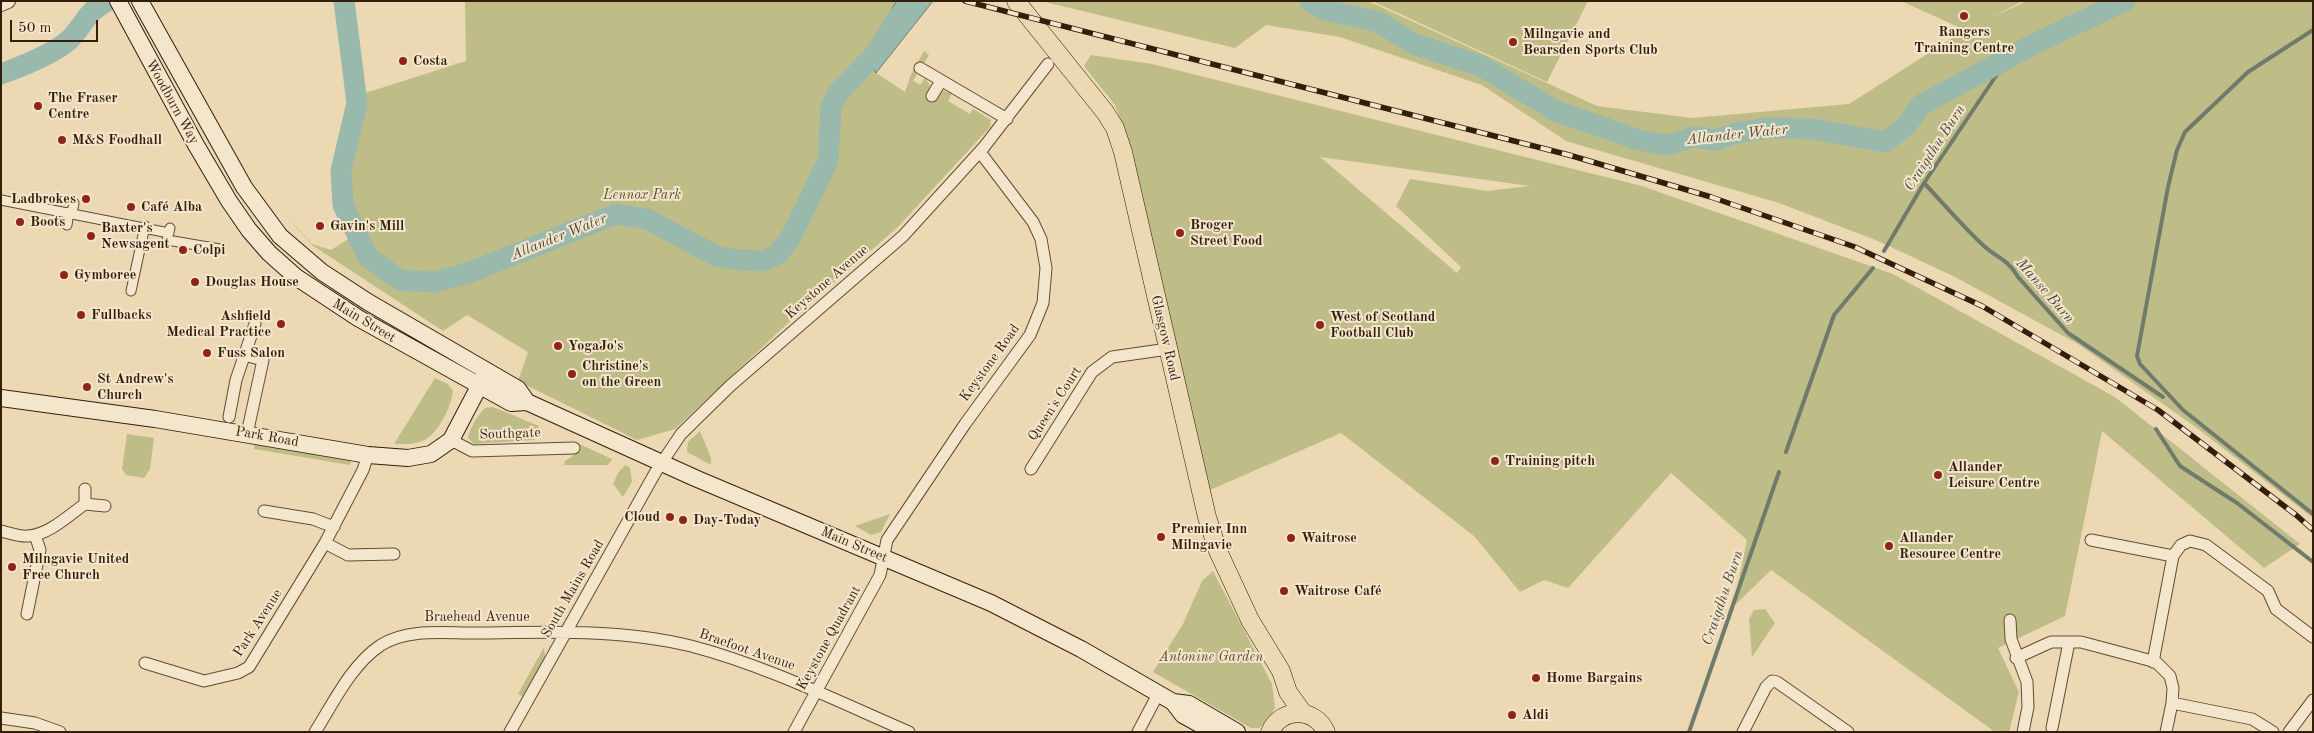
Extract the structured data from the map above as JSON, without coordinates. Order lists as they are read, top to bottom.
{
  "streets": {
    "main road": [
      "Woodburn Way",
      "Main Street",
      "Glasgow Road",
      "Park Road"
    ],
    "street": [
      "Keystone Avenue",
      "Keystone Road",
      "Queen's Court",
      "Southgate",
      "South Mains Road",
      "Braehead Avenue",
      "Park Avenue",
      "Keystone Quadrant",
      "Braefoot Avenue"
    ]
  },
  "crossings": [
    ["Woodburn Way", "Main Street"],
    ["Keystone Avenue", "Main Street"],
    ["Keystone Avenue", "Keystone Road"],
    ["Keystone Avenue", "South Mains Road"],
    ["Main Street", "Keystone Road"],
    ["Main Street", "Park Road"],
    ["Main Street", "South Mains Road"],
    ["Main Street", "Keystone Quadrant"],
    ["Glasgow Road", "Queen's Court"],
    ["Keystone Road", "Keystone Quadrant"],
    ["Southgate", "Park Road"],
    ["Park Road", "Park Avenue"],
    ["South Mains Road", "Braehead Avenue"],
    ["South Mains Road", "Braefoot Avenue"],
    ["Braehead Avenue", "Braefoot Avenue"],
    ["Keystone Quadrant", "Braefoot Avenue"]
  ],
  "water": ["Allander Water", "Craigdhu Burn", "Manse Burn"],
  "parks": ["Lennox Park", "Antonine Garden"],
  "places": [
    "Rangers Training Centre",
    "Milngavie and Bearsden Sports Club",
    "Costa",
    "The Fraser Centre",
    "M&S Foodhall",
    "Ladbrokes",
    "Café Alba",
    "Boots",
    "Gavin's Mill",
    "Broger Street Food",
    "Baxter's Newsagent",
    "Colpi",
    "Gymboree",
    "Douglas House",
    "Fullbacks",
    "Ashfield Medical Practice",
    "West of Scotland Football Club",
    "YogaJo's",
    "Fuss Salon",
    "Christine's on the Green",
    "St Andrew's Church",
    "Training pitch",
    "Allander Leisure Centre",
    "Cloud",
    "Day-Today",
    "Premier Inn Milngavie",
    "Waitrose",
    "Allander Resource Centre",
    "Milngavie United Free Church",
    "Waitrose Café",
    "Home Bargains",
    "Aldi"
  ],
  "scale_bar": "50 m"
}
